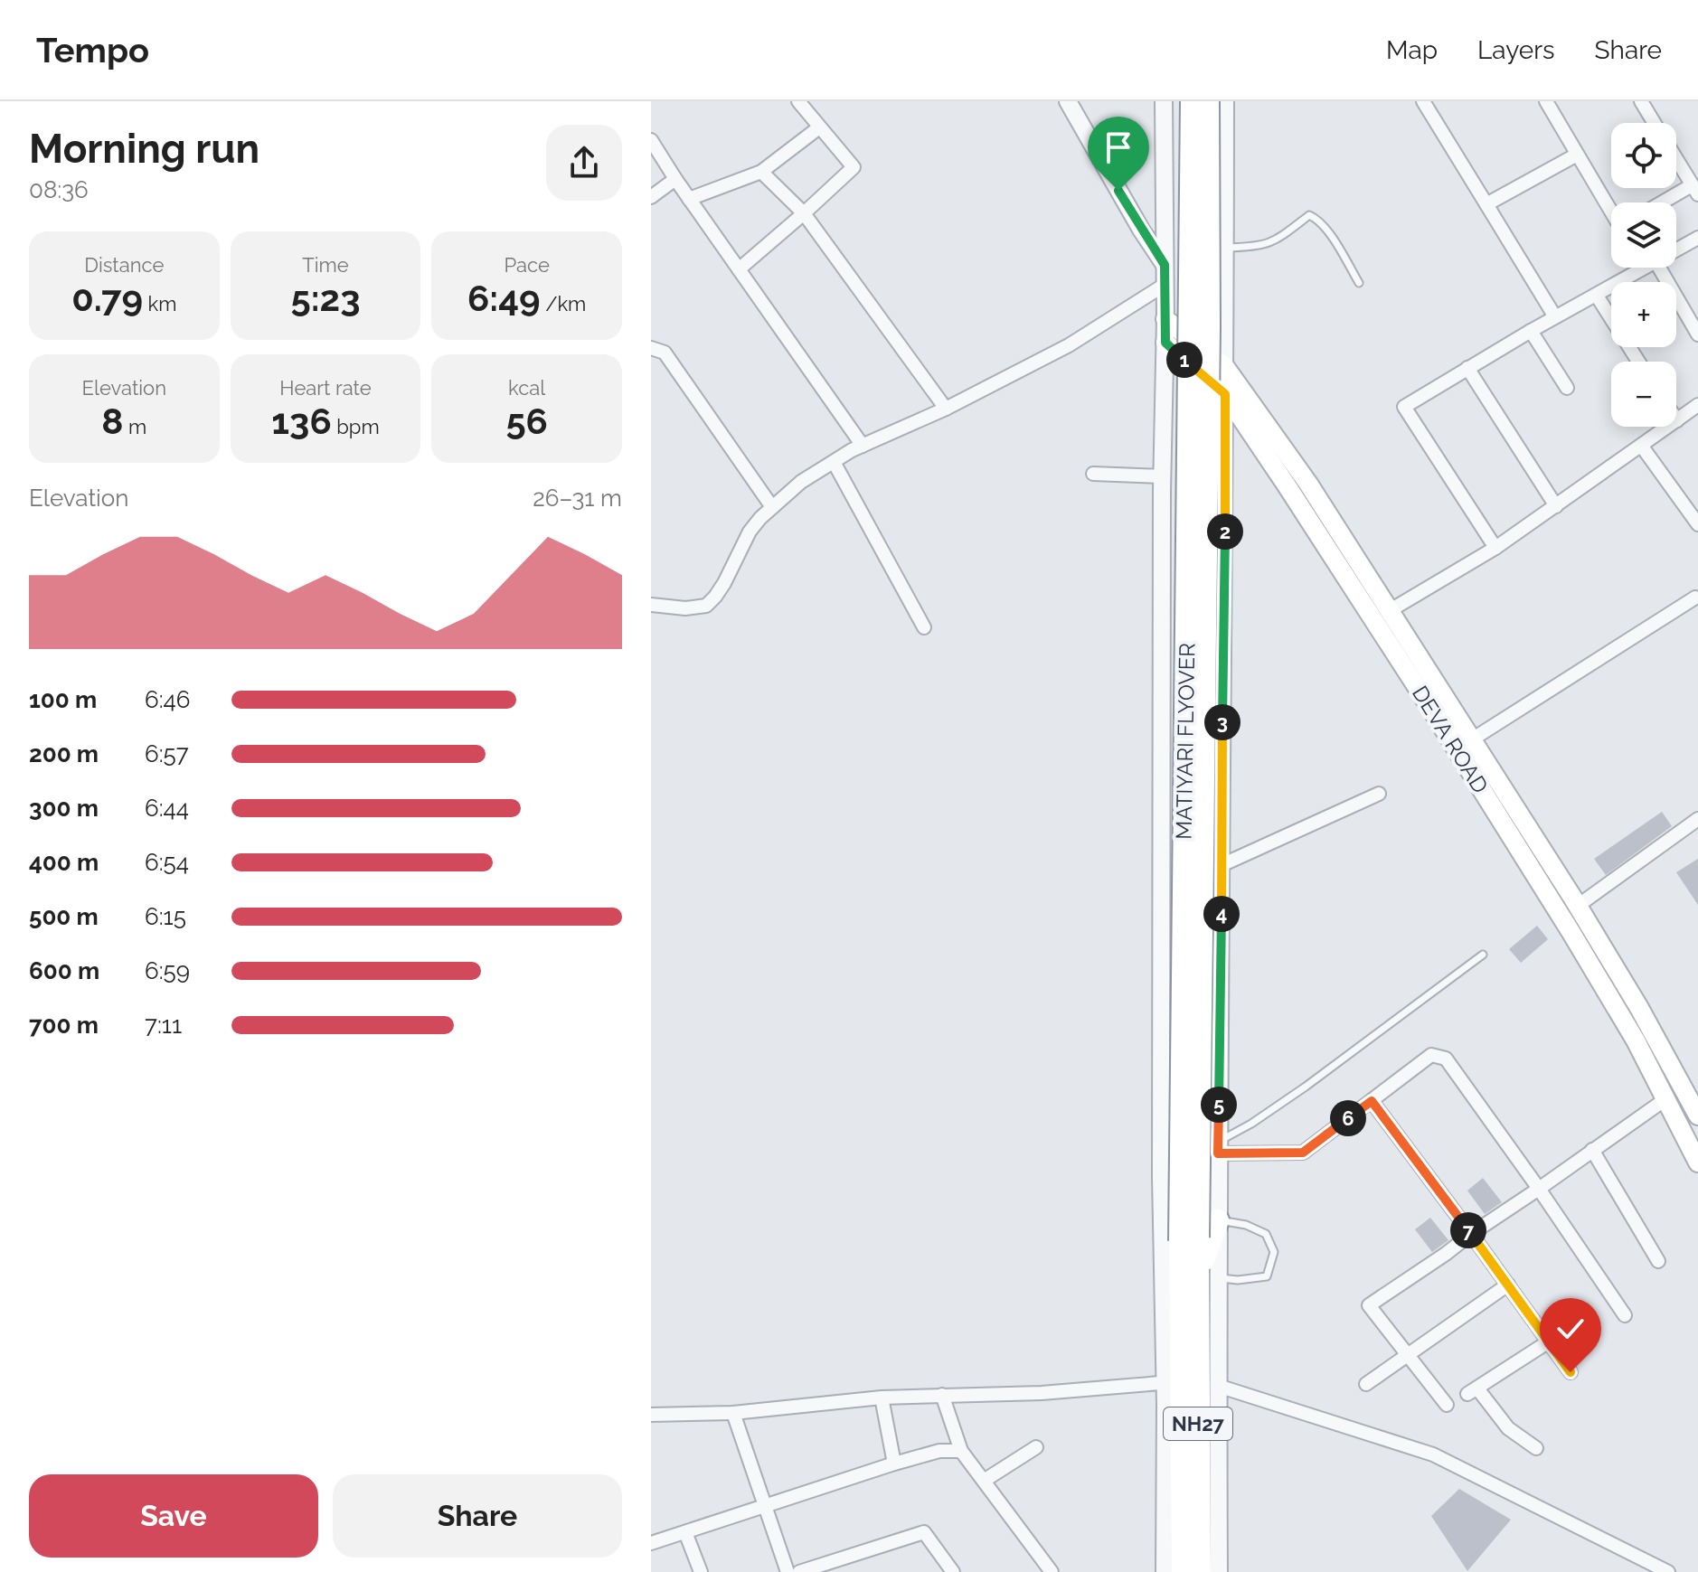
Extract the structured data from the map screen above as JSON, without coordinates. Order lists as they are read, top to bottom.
{
  "streets": {
    "highway": ["MATIYARI FLYOVER", "NH27"],
    "main road": ["DEVA ROAD"]
  },
  "crossings": [
    ["MATIYARI FLYOVER", "NH27"]
  ],
  "page": {
    "header": "Tempo",
    "nav": ["Map", "Layers", "Share"],
    "heading": ["Morning run", "08:36"],
    "map_buttons": ["+", "−"],
    "stats": [
      ["Distance", "0.79 km"],
      ["Time", "5:23"],
      ["Pace", "6:49 /km"],
      ["Elevation", "8 m"],
      ["Heart rate", "136 bpm"],
      ["kcal", "56"]
    ],
    "pins": [
      "1",
      "2",
      "3",
      "4",
      "5",
      "6",
      "7"
    ],
    "chart": ["Elevation", "26–31 m"],
    "list": [
      {
        "name": "100 m",
        "note": "6:46"
      },
      {
        "name": "200 m",
        "note": "6:57"
      },
      {
        "name": "300 m",
        "note": "6:44"
      },
      {
        "name": "400 m",
        "note": "6:54"
      },
      {
        "name": "500 m",
        "note": "6:15"
      },
      {
        "name": "600 m",
        "note": "6:59"
      },
      {
        "name": "700 m",
        "note": "7:11"
      }
    ],
    "buttons": ["Save", "Share"]
  }
}
